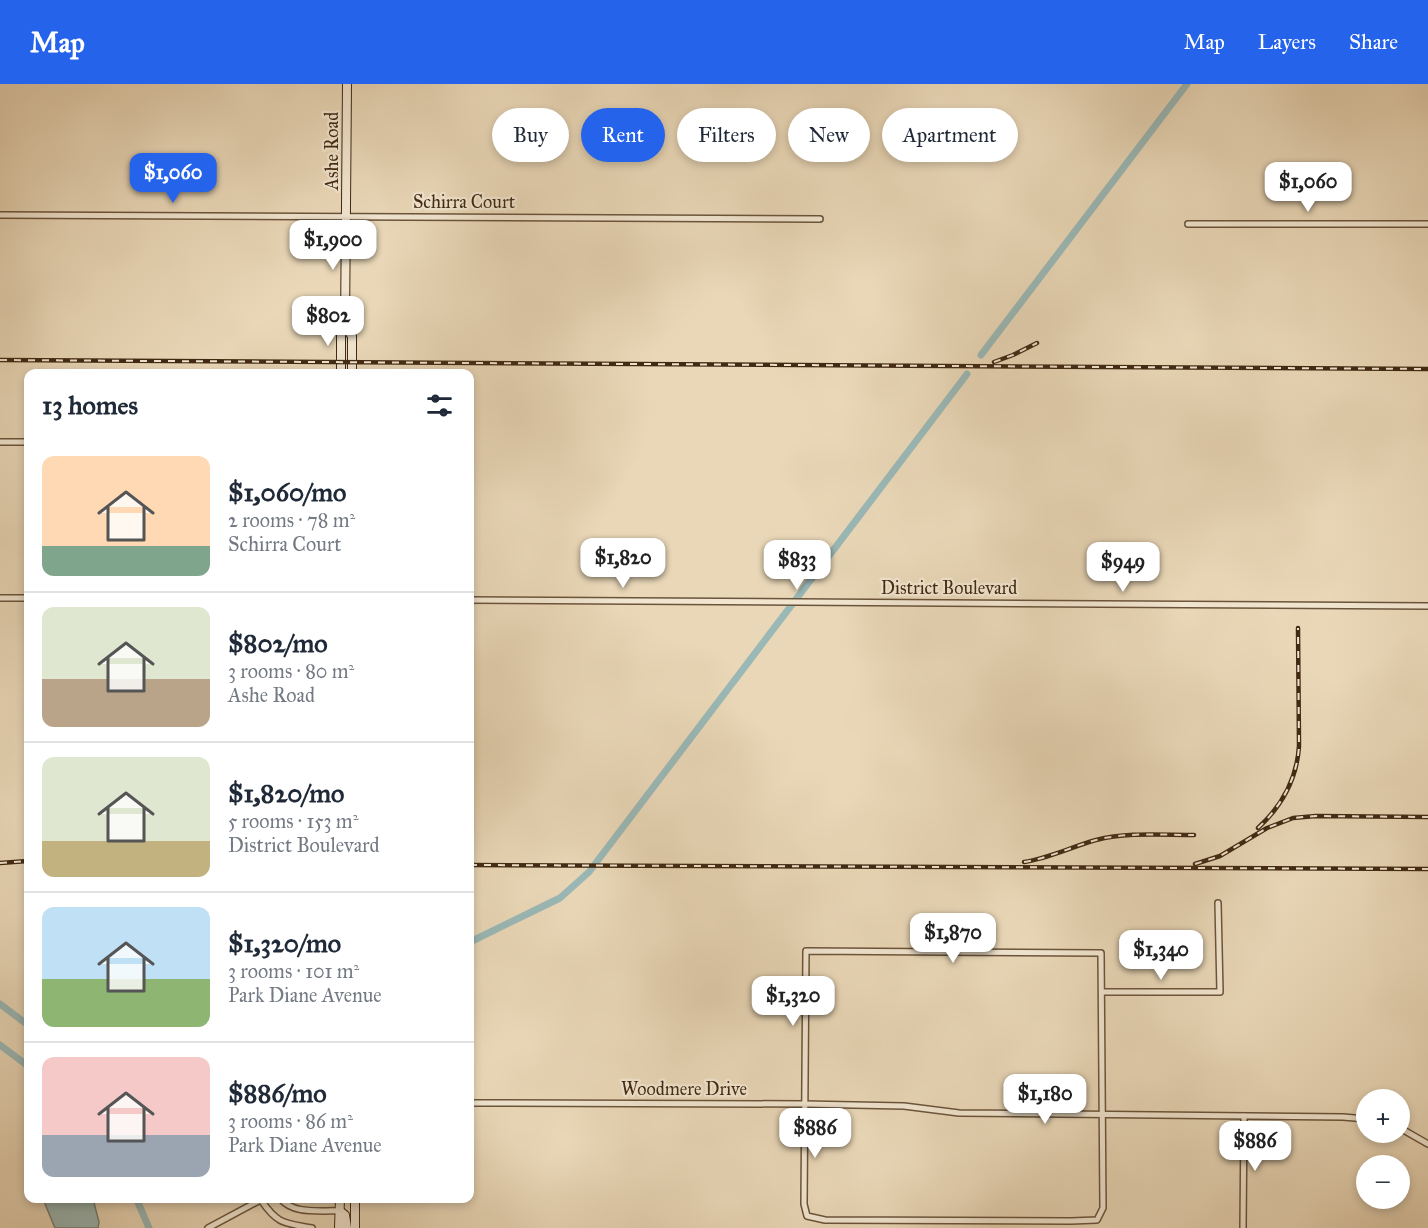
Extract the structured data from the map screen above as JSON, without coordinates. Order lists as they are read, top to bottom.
{
  "streets": {
    "street": [
      "Ashe Road",
      "Schirra Court",
      "District Boulevard",
      "Woodmere Drive"
    ]
  },
  "crossings": [
    ["Ashe Road", "Schirra Court"]
  ],
  "page": {
    "header": "Map",
    "nav": ["Map", "Layers", "Share"],
    "chip": [
      "Buy",
      "Rent",
      "Filters",
      "New",
      "Apartment"
    ],
    "price": [
      "$1,060",
      "$1,060",
      "$1,900",
      "$802",
      "$1,820",
      "$833",
      "$949",
      "$1,870",
      "$1,340",
      "$1,320",
      "$1,180",
      "$886",
      "$886"
    ],
    "heading": "13 homes",
    "list": [
      {
        "name": "$1,060/mo",
        "note": "2 rooms · 78 m² · Schirra Court"
      },
      {
        "name": "$802/mo",
        "note": "3 rooms · 80 m² · Ashe Road"
      },
      {
        "name": "$1,820/mo",
        "note": "5 rooms · 153 m² · District Boulevard"
      },
      {
        "name": "$1,320/mo",
        "note": "3 rooms · 101 m² · Park Diane Avenue"
      },
      {
        "name": "$886/mo",
        "note": "3 rooms · 86 m² · Park Diane Avenue"
      }
    ],
    "map_buttons": ["+", "−"]
  }
}
